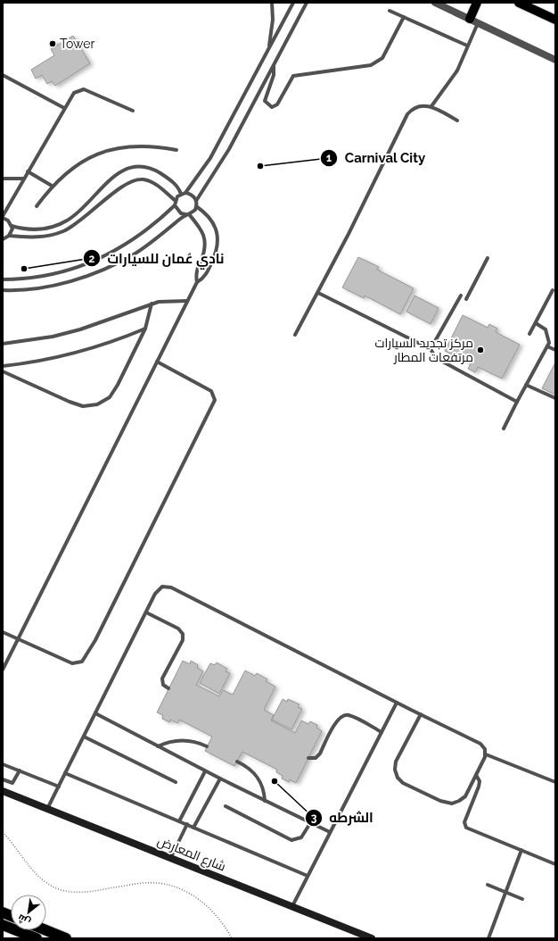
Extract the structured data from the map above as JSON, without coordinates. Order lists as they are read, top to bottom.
{
  "streets": {
    "main road": ["شارع المعارض"]
  },
  "places": [
    "Tower",
    "Carnival City",
    "نادي عُمان للسيارات",
    "مركز تجديد السيارات مرتفعات المطار",
    "الشرطه"
  ],
  "north": "bottom left"
}
